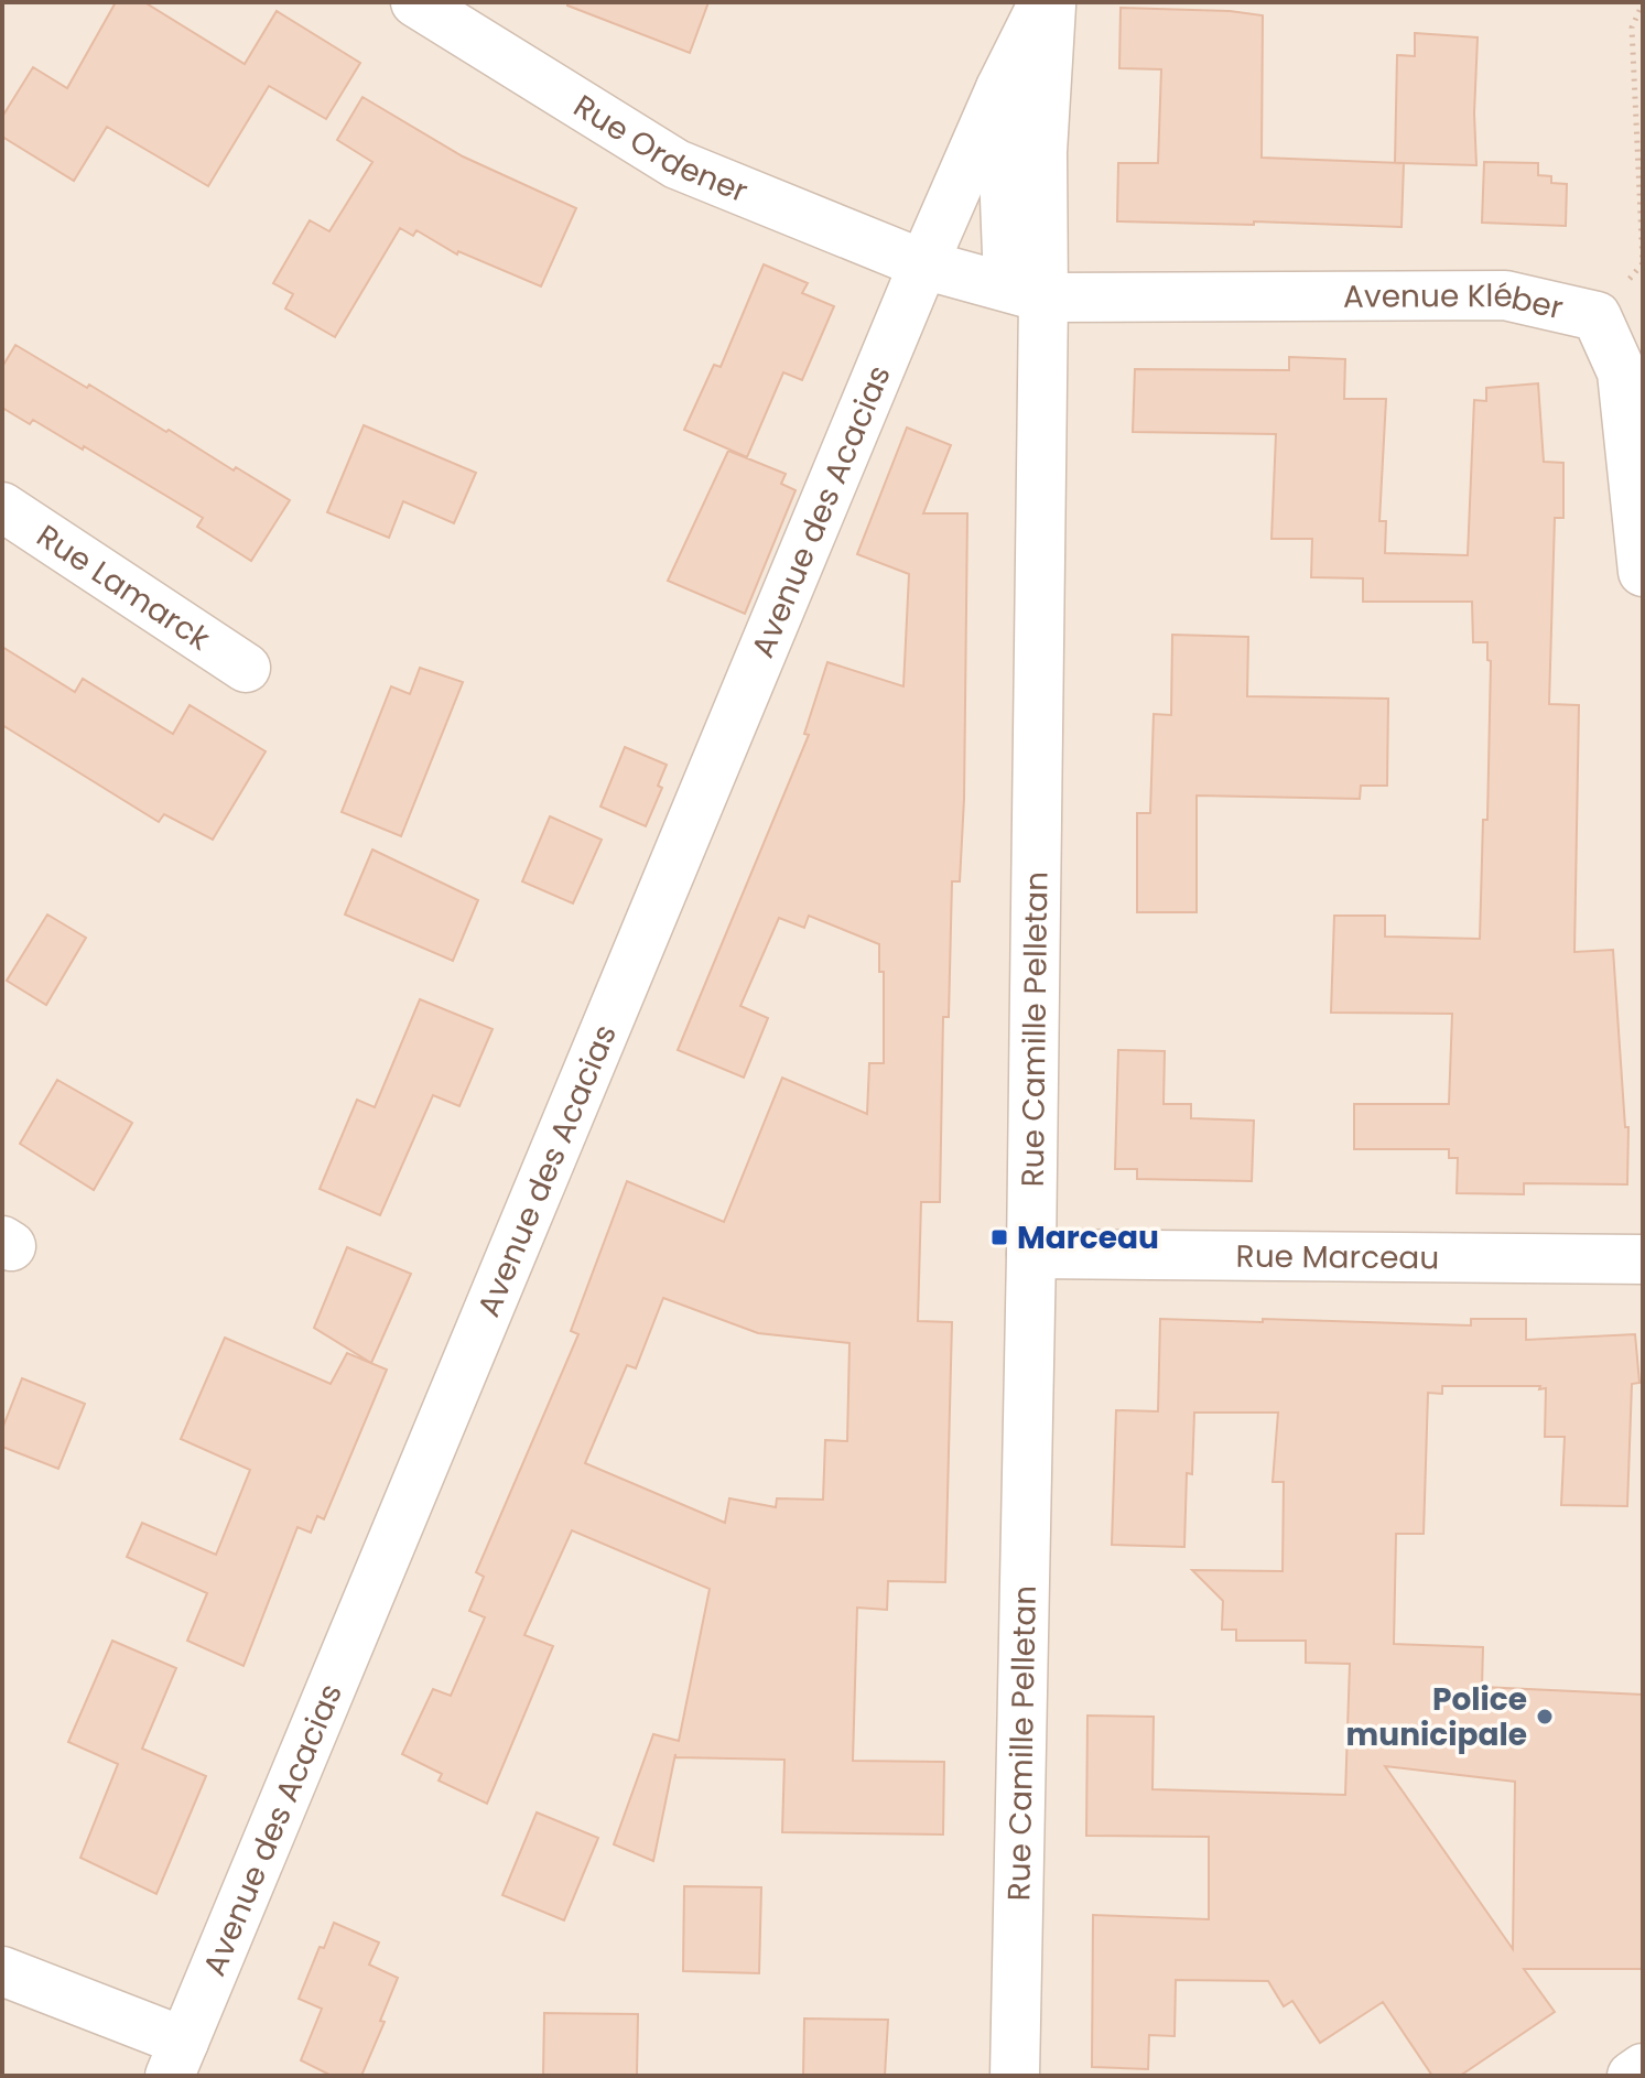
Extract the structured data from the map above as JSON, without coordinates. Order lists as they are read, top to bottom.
{
  "streets": {
    "street": [
      "Rue Ordener",
      "Avenue Kléber",
      "Avenue des Acacias",
      "Rue Lamarck",
      "Rue Camille Pelletan",
      "Rue Marceau"
    ]
  },
  "crossings": [
    ["Rue Ordener", "Avenue Kléber"],
    ["Rue Ordener", "Avenue des Acacias"],
    ["Rue Ordener", "Rue Camille Pelletan"],
    ["Avenue Kléber", "Rue Camille Pelletan"],
    ["Rue Camille Pelletan", "Rue Marceau"]
  ],
  "places": {
    "transit": ["Marceau"],
    "other": ["Police municipale"]
  }
}
